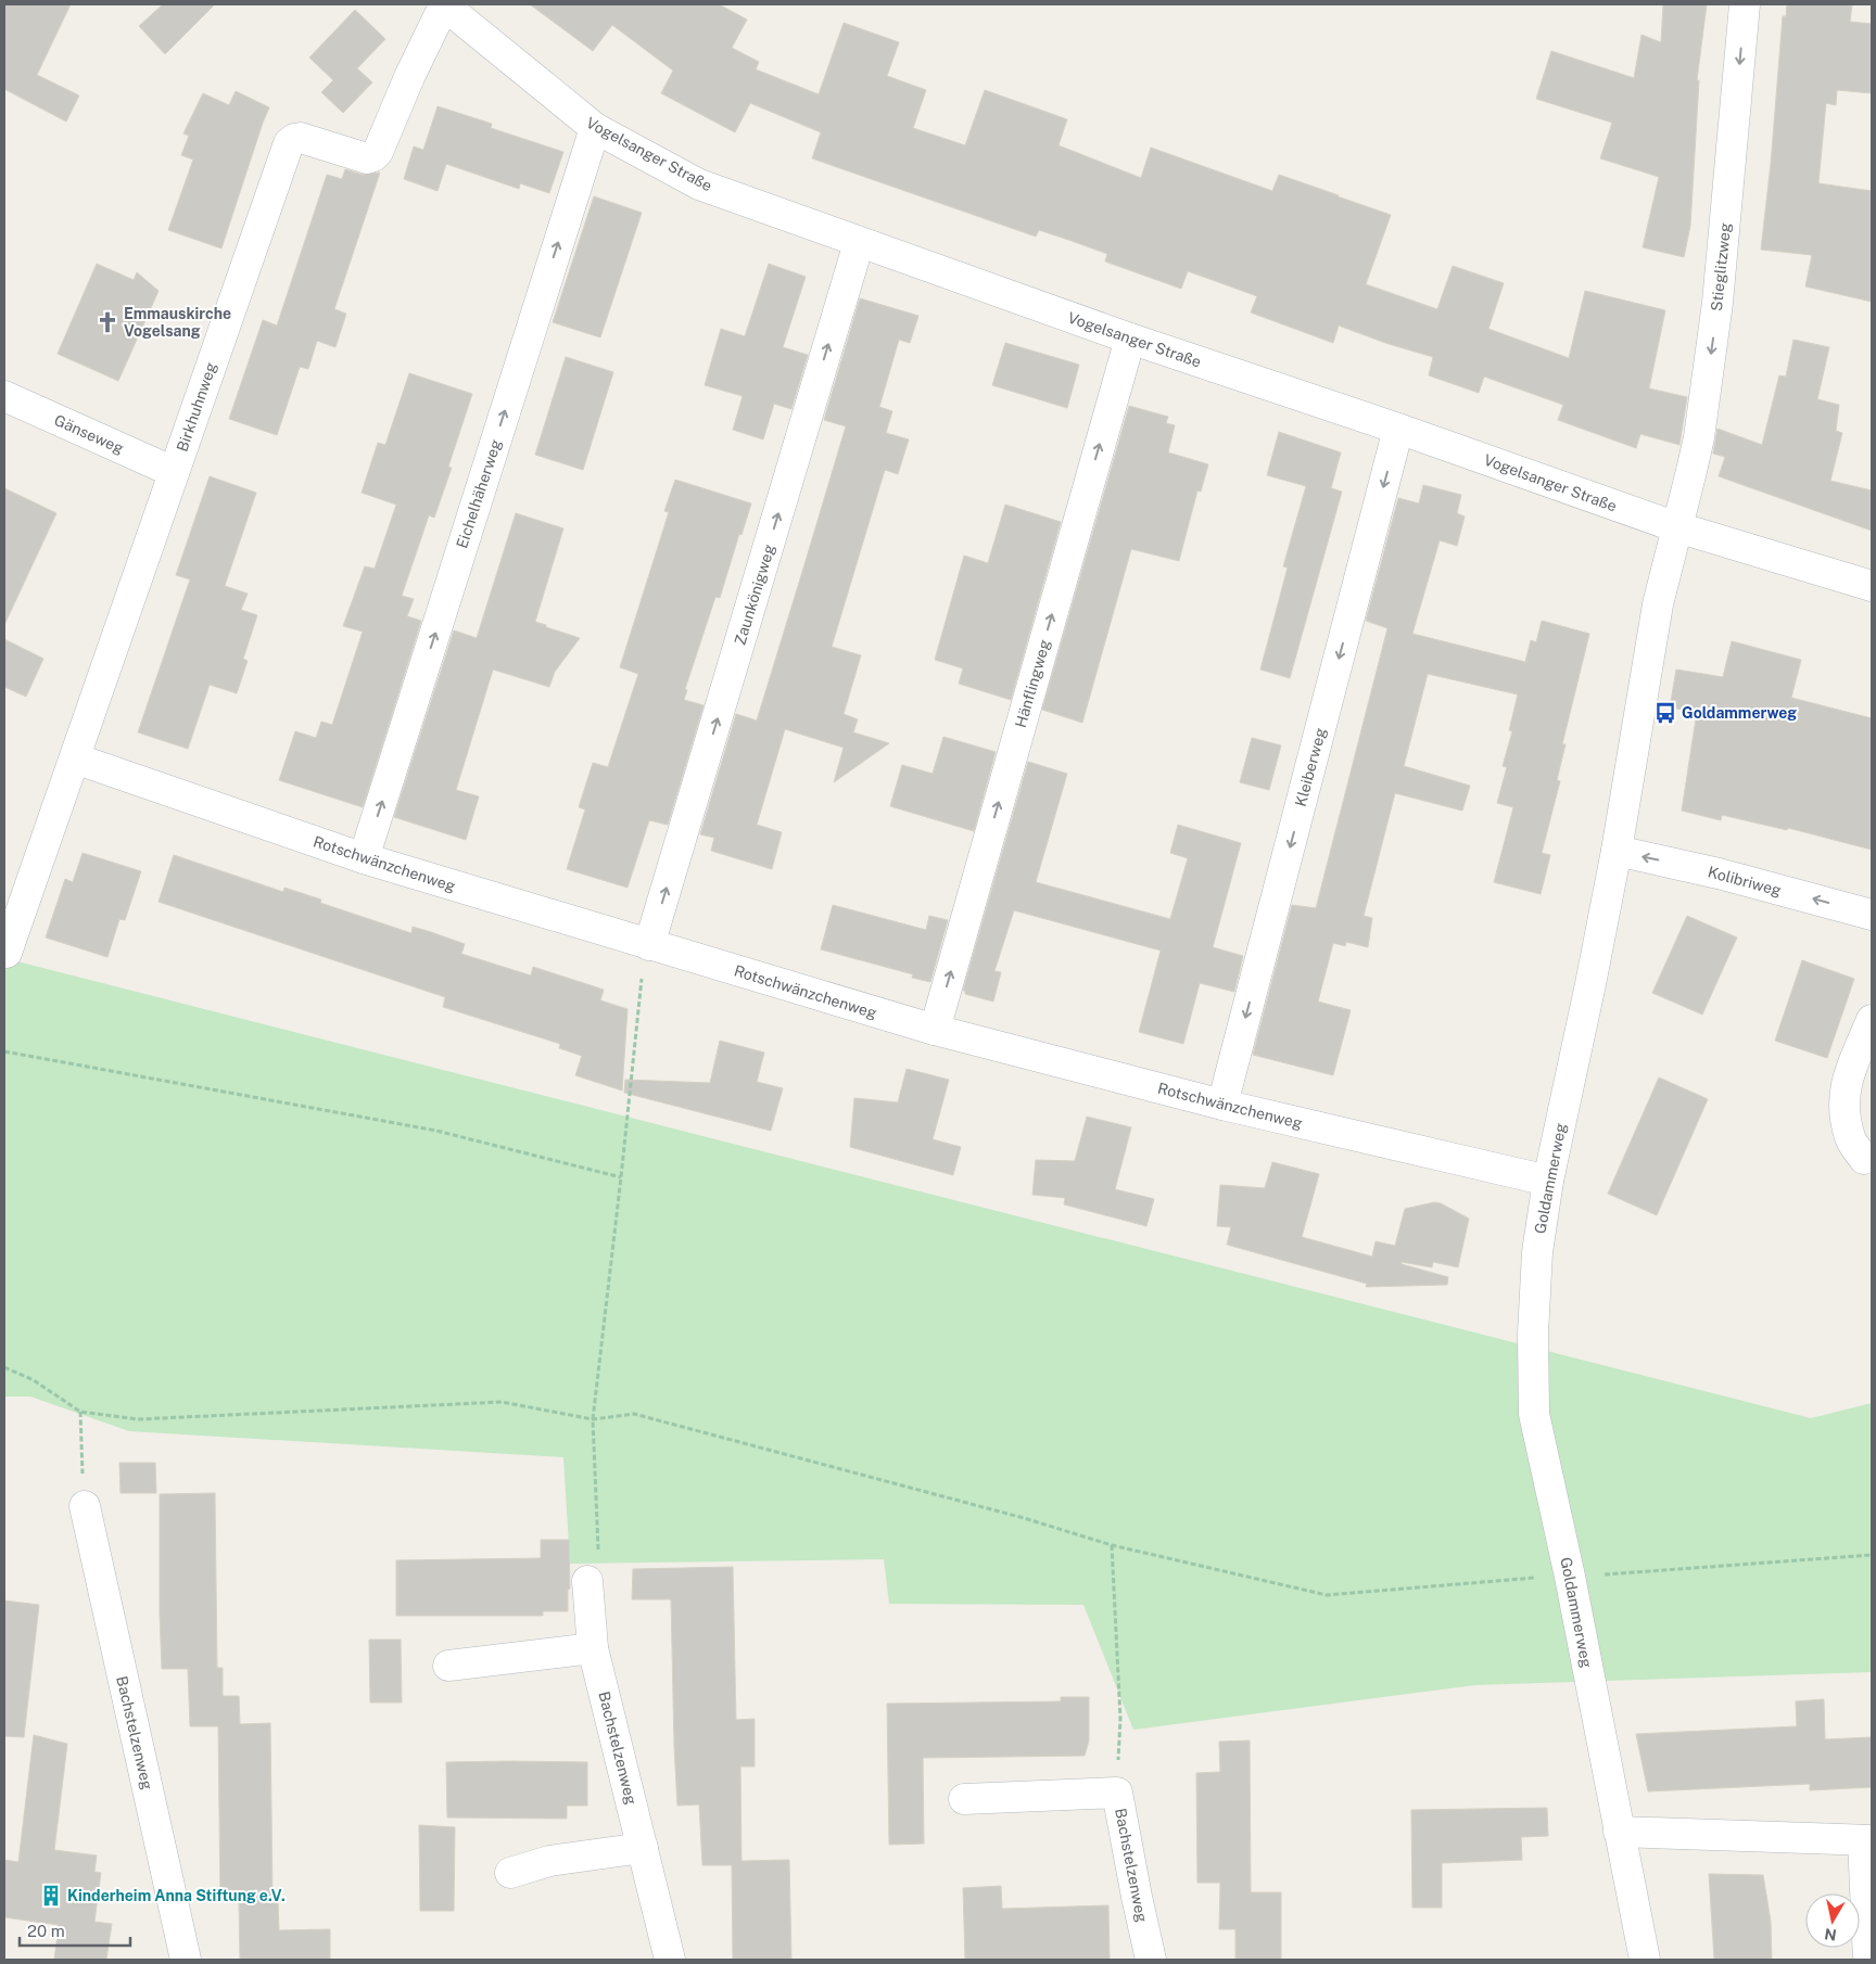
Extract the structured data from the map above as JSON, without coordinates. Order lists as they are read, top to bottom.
{
  "streets": {
    "street": [
      "Vogelsanger Straße",
      "Stieglitzweg",
      "Birkhuhnweg",
      "Gänseweg",
      "Eichelhäherweg",
      "Zaunkönigweg",
      "Hänflingweg",
      "Kleiberweg",
      "Rotschwänzchenweg",
      "Kolibriweg",
      "Goldammerweg",
      "Bachstelzenweg"
    ]
  },
  "crossings": [
    ["Vogelsanger Straße", "Stieglitzweg"],
    ["Vogelsanger Straße", "Birkhuhnweg"],
    ["Vogelsanger Straße", "Eichelhäherweg"],
    ["Vogelsanger Straße", "Zaunkönigweg"],
    ["Vogelsanger Straße", "Hänflingweg"],
    ["Vogelsanger Straße", "Kleiberweg"],
    ["Vogelsanger Straße", "Goldammerweg"],
    ["Stieglitzweg", "Goldammerweg"],
    ["Birkhuhnweg", "Gänseweg"],
    ["Birkhuhnweg", "Rotschwänzchenweg"],
    ["Eichelhäherweg", "Rotschwänzchenweg"],
    ["Zaunkönigweg", "Rotschwänzchenweg"],
    ["Hänflingweg", "Rotschwänzchenweg"],
    ["Kleiberweg", "Rotschwänzchenweg"],
    ["Rotschwänzchenweg", "Goldammerweg"],
    ["Kolibriweg", "Goldammerweg"]
  ],
  "one_way": [
    "Stieglitzweg",
    "Eichelhäherweg",
    "Zaunkönigweg",
    "Hänflingweg",
    "Kleiberweg",
    "Kolibriweg"
  ],
  "places": {
    "church": ["Emmauskirche Vogelsang"],
    "bus stop": ["Goldammerweg"],
    "building": ["Kinderheim Anna Stiftung e.V."]
  },
  "scale_bar": "20 m",
  "north": "bottom"
}
